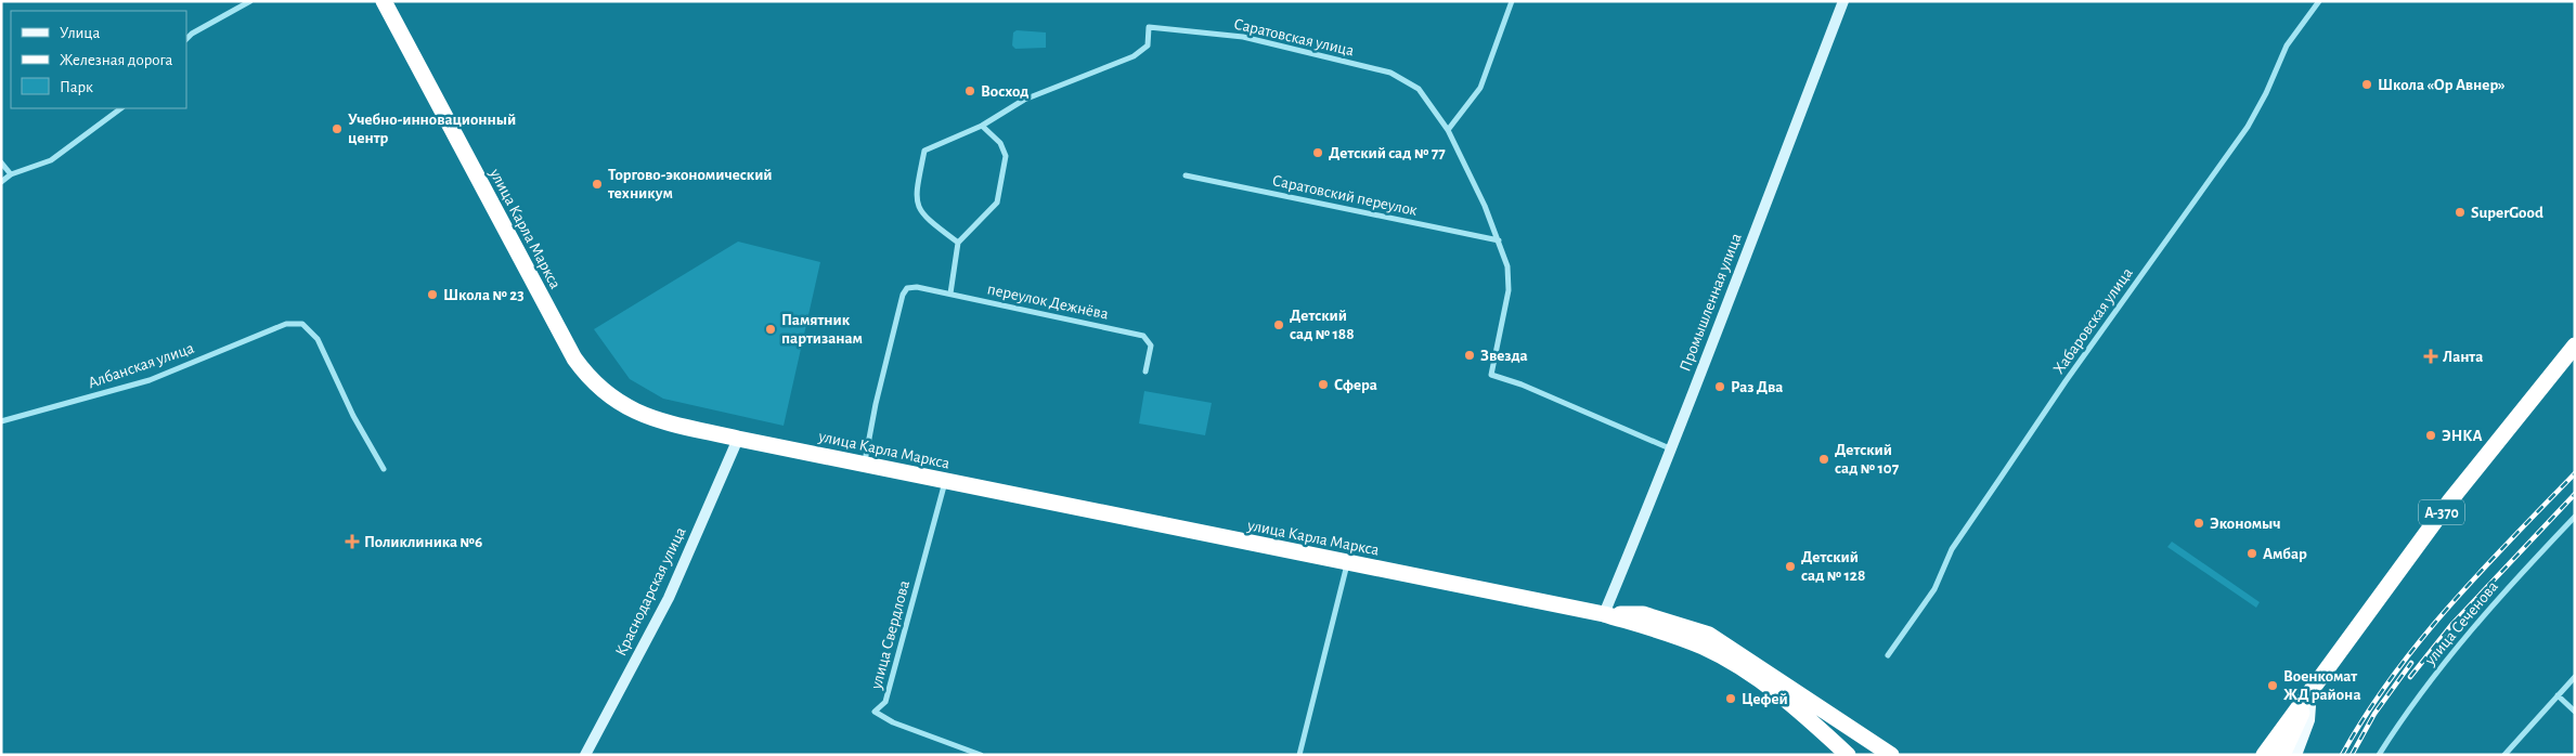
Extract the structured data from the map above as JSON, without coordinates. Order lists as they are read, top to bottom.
{
  "streets": {
    "highway": ["улица Карла Маркса", "А-370"],
    "street": [
      "Саратовская улица",
      "Саратовский переулок",
      "переулок Дежнёва",
      "Промышленная улица",
      "Хабаровская улица",
      "Албанская улица",
      "Краснодарская улица",
      "улица Сеченова",
      "улица Свердлова"
    ]
  },
  "crossings": [
    ["улица Карла Маркса", "переулок Дежнёва"],
    ["улица Карла Маркса", "Промышленная улица"],
    ["улица Карла Маркса", "Краснодарская улица"],
    ["улица Карла Маркса", "улица Свердлова"]
  ],
  "places": {
    "other": [
      "Школа «Ор Авнер»",
      "Восход",
      "Учебно-инновационный центр",
      "Детский сад № 77",
      "Торгово-экономический техникум",
      "SuperGood",
      "Школа № 23",
      "Детский сад № 188",
      "Памятник партизанам",
      "Звезда",
      "Сфера",
      "Раз Два",
      "ЭНКА",
      "Детский сад № 107",
      "Экономыч",
      "Амбар",
      "Детский сад № 128",
      "Военкомат ЖД района",
      "Цефей"
    ],
    "health": ["Ланта", "Поликлиника №6"]
  },
  "legend": ["Улица", "Железная дорога", "Парк"]
}
